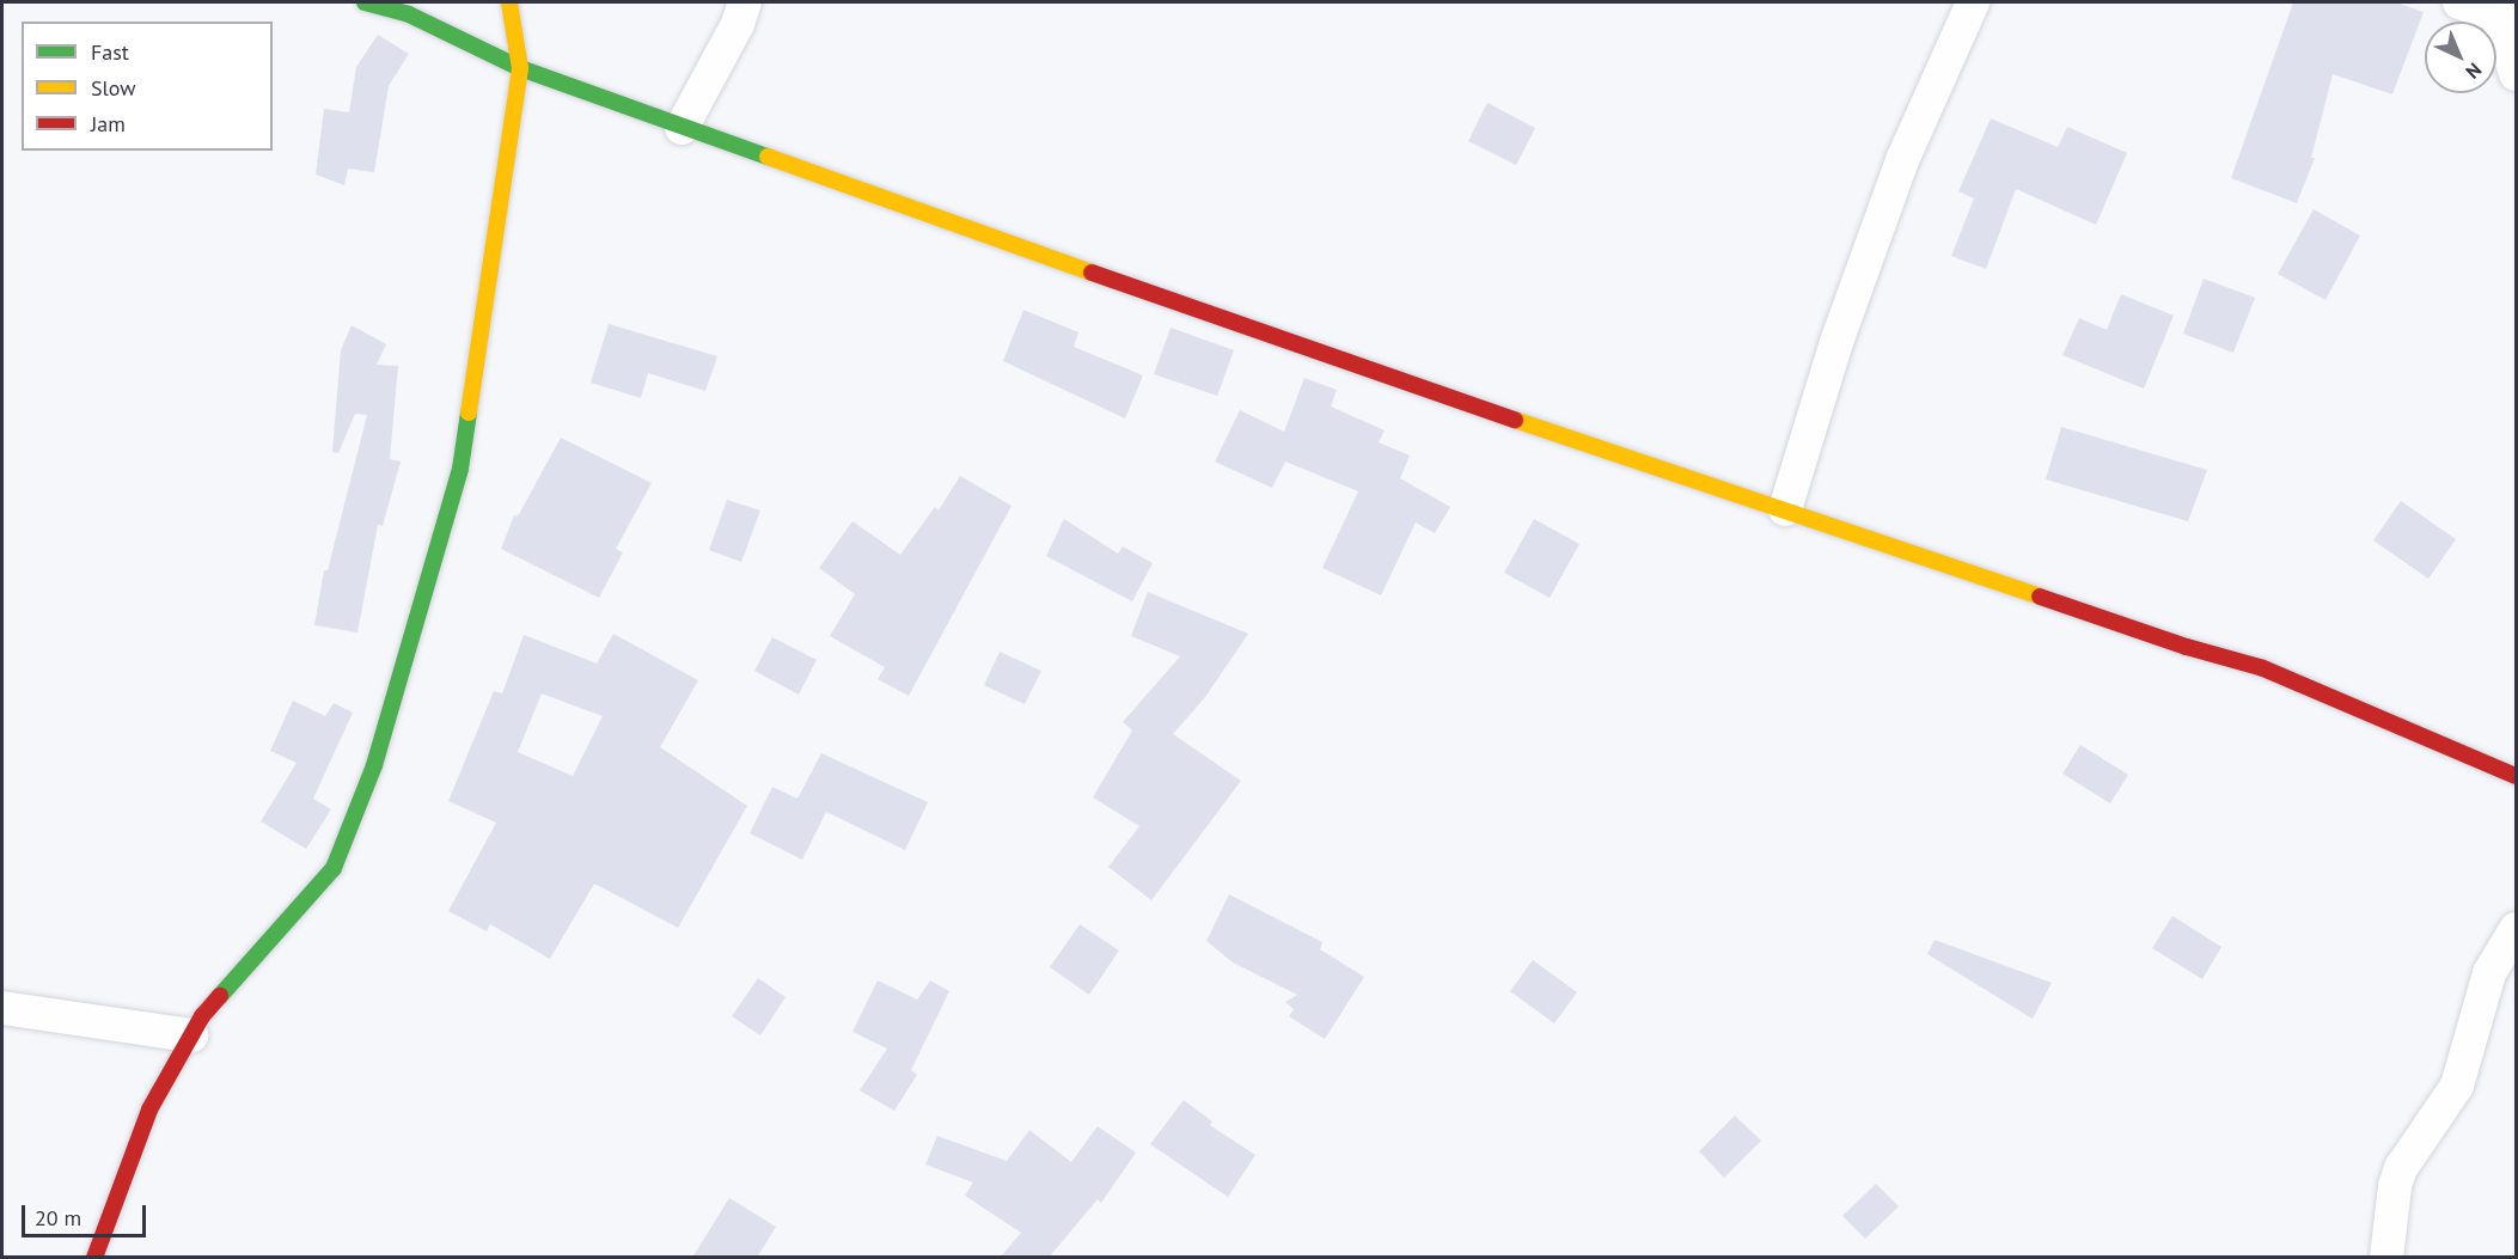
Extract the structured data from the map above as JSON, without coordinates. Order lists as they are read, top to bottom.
{
  "legend": ["Fast", "Slow", "Jam"],
  "scale_bar": "20 m",
  "north": "bottom right"
}
